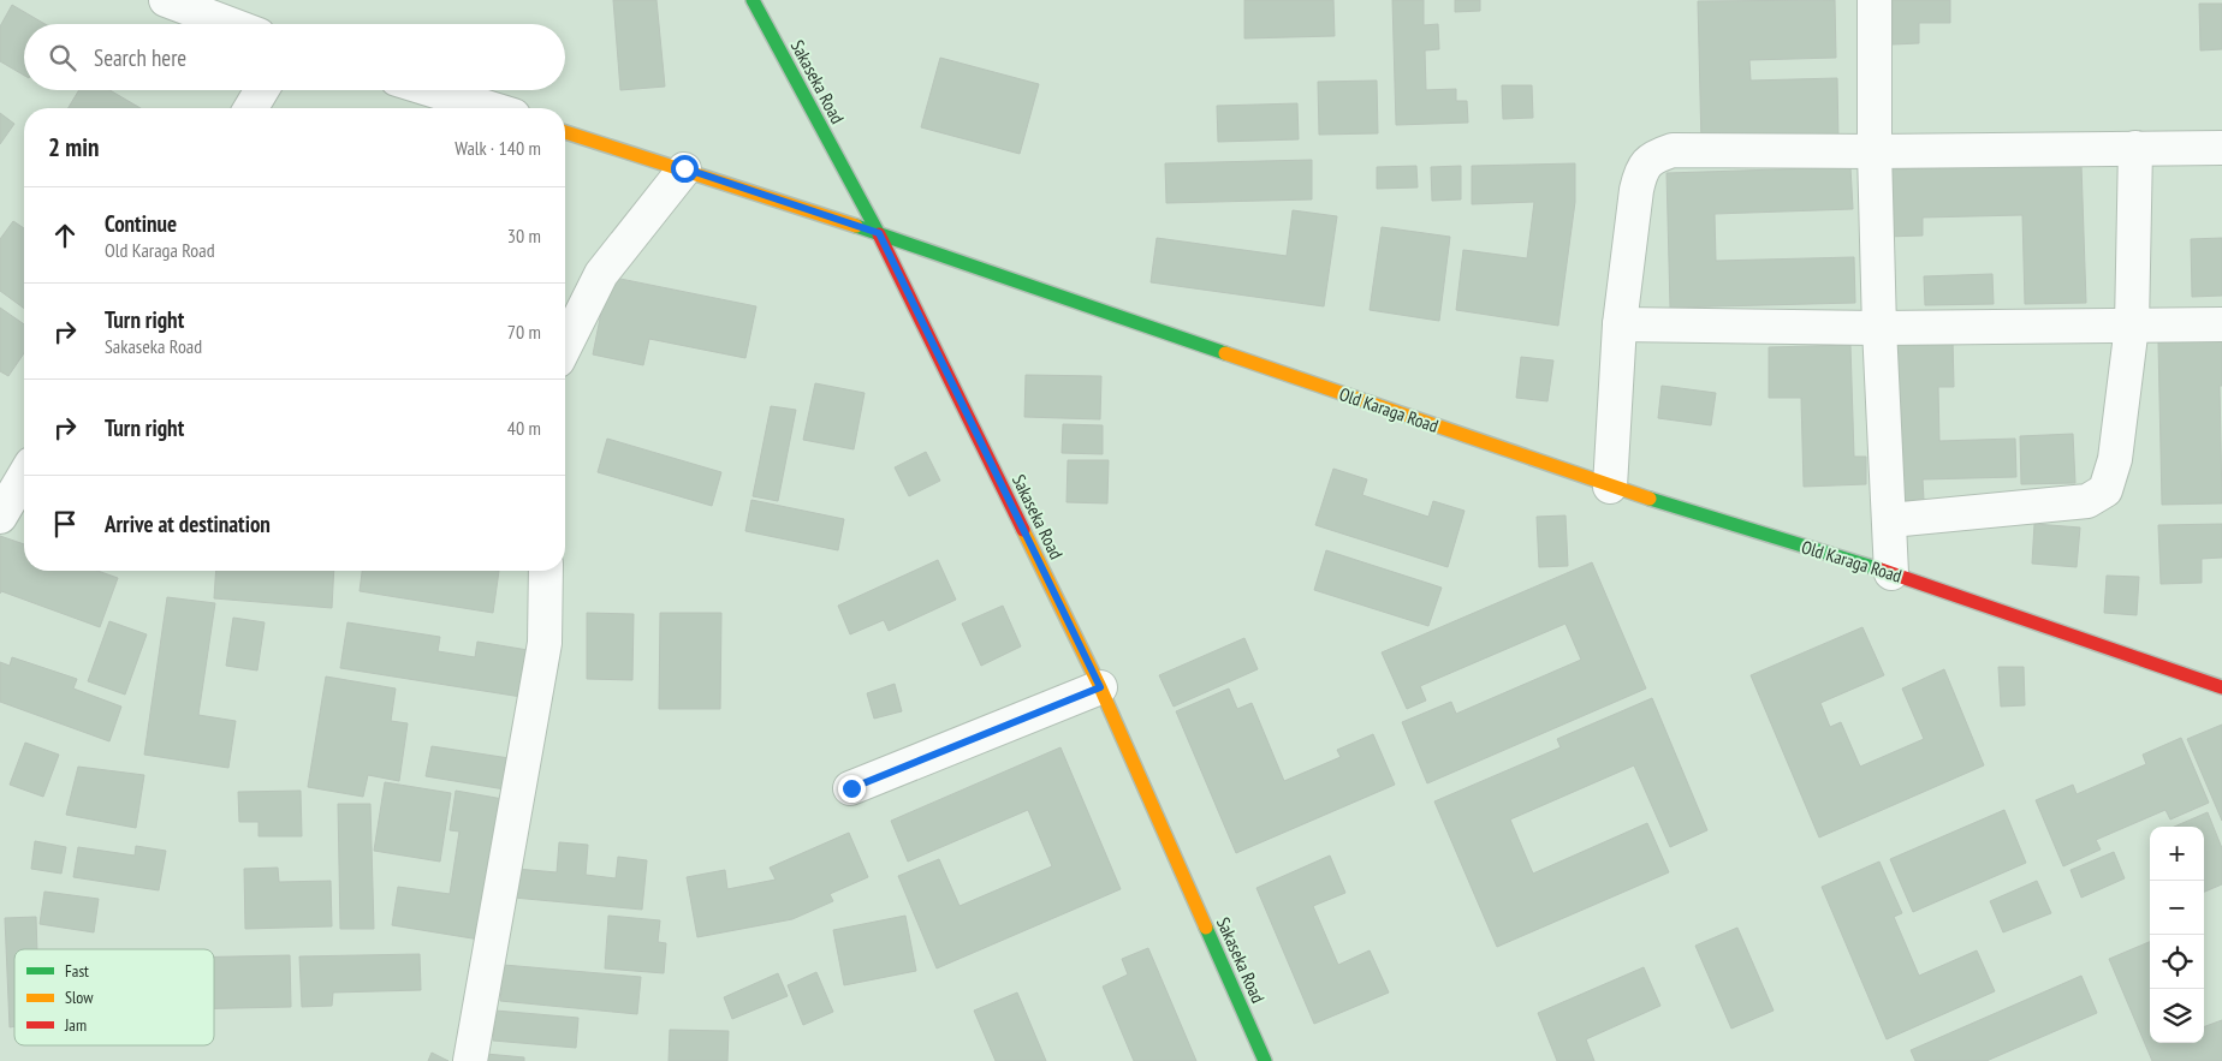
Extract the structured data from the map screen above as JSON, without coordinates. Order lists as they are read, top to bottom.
{
  "streets": {
    "street": ["Sakaseka Road", "Old Karaga Road"]
  },
  "crossings": [
    ["Sakaseka Road", "Old Karaga Road"]
  ],
  "legend": ["Fast", "Slow", "Jam"],
  "page": {
    "search": "Search here",
    "heading": ["2 min", "Walk · 140 m"],
    "list": [
      ["Continue", "Old Karaga Road", "30 m"],
      ["Turn right", "Sakaseka Road", "70 m"],
      ["Turn right", "40 m"],
      "Arrive at destination"
    ],
    "map_buttons": ["+", "−"]
  }
}
